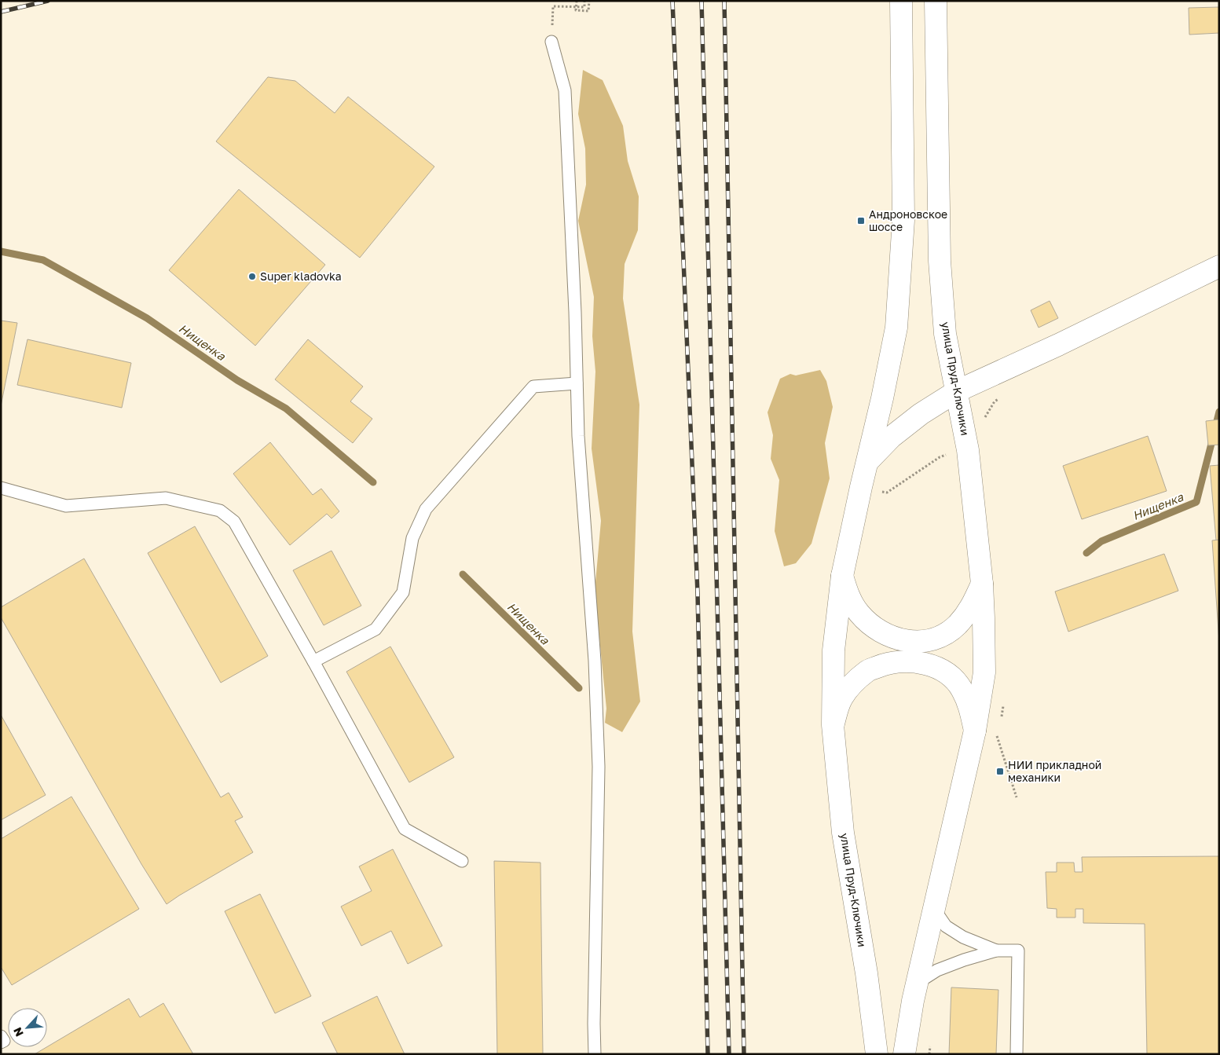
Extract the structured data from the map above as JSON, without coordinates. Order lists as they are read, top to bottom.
{
  "streets": {
    "street": ["улица Пруд-Ключики"]
  },
  "water": ["Нищенка"],
  "places": {
    "transit": ["Андроновское шоссе", "НИИ прикладной механики"],
    "other": ["Super kladovka"]
  },
  "north": "bottom left"
}
